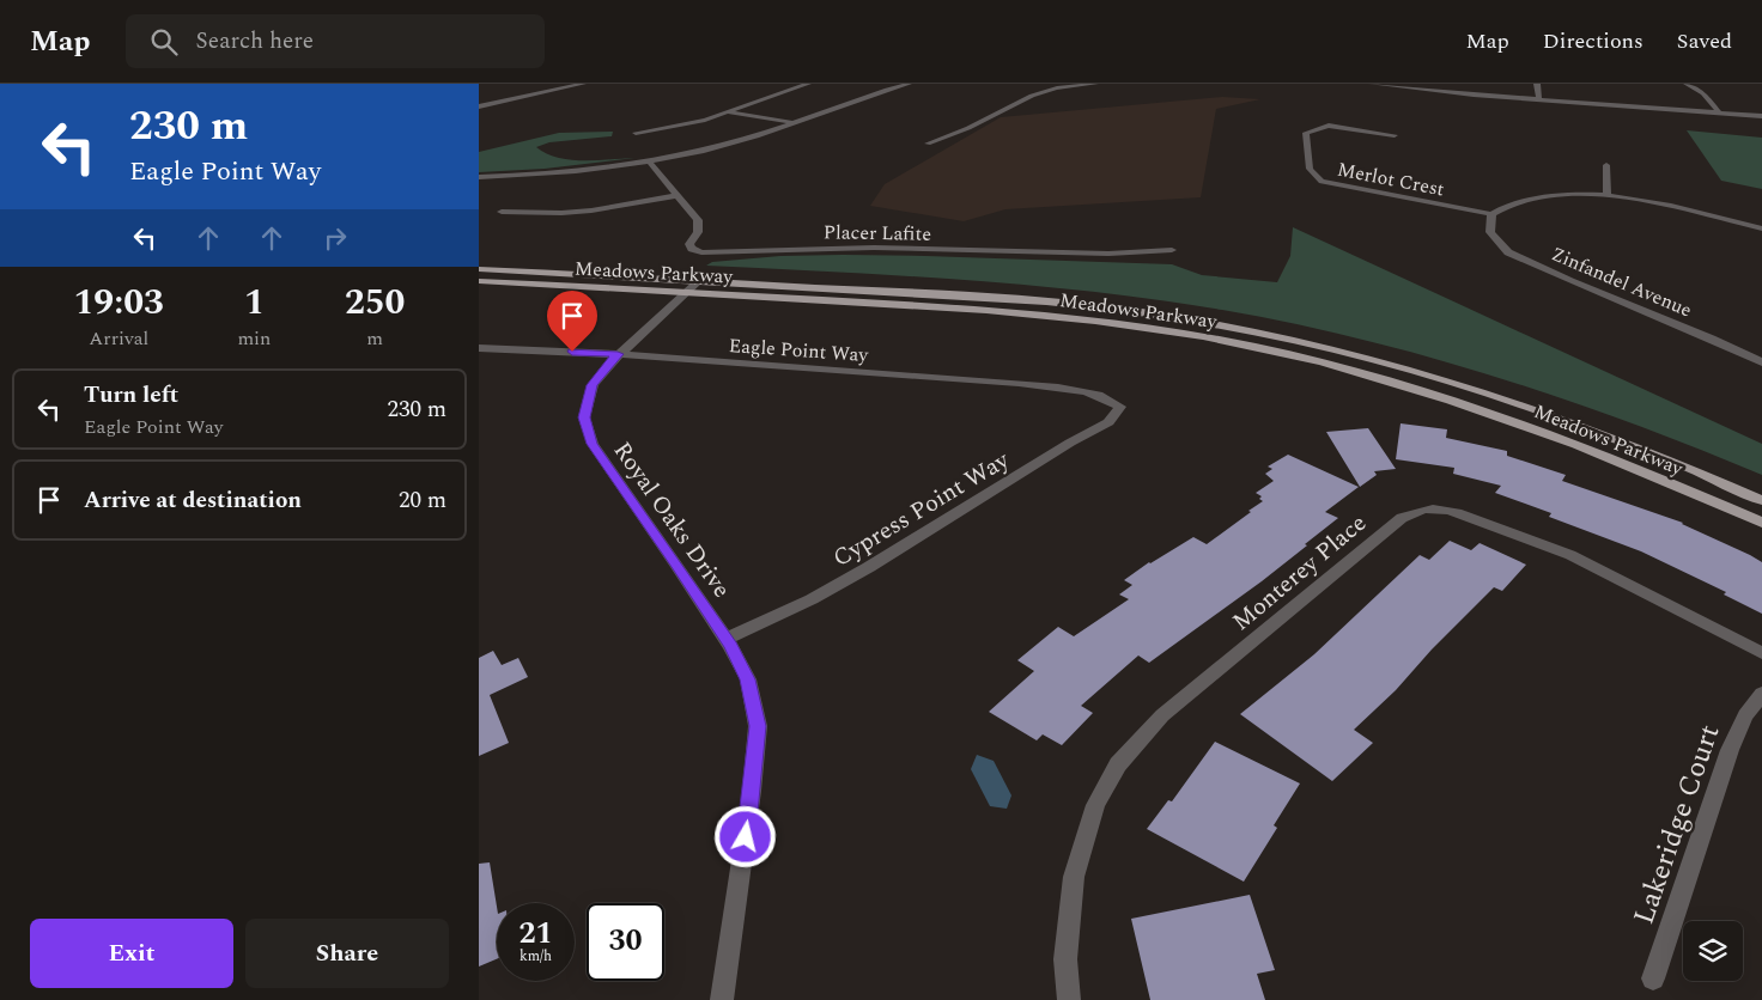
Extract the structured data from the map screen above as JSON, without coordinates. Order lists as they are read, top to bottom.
{
  "streets": {
    "main road": ["Meadows Parkway"],
    "street": [
      "Merlot Crest",
      "Placer Lafite",
      "Zinfandel Avenue",
      "Eagle Point Way",
      "Cypress Point Way",
      "Royal Oaks Drive",
      "Monterey Place",
      "Lakeridge Court"
    ]
  },
  "crossings": [
    ["Merlot Crest", "Zinfandel Avenue"],
    ["Meadows Parkway", "Royal Oaks Drive"],
    ["Eagle Point Way", "Cypress Point Way"],
    ["Eagle Point Way", "Royal Oaks Drive"],
    ["Cypress Point Way", "Royal Oaks Drive"]
  ],
  "page": {
    "header": "Map",
    "search": "Search here",
    "nav": ["Map", "Directions", "Saved"],
    "turn": ["230 m", "Eagle Point Way"],
    "eta": [
      "19:03",
      "Arrival",
      "1",
      "min",
      "250",
      "m"
    ],
    "list": [
      {
        "name": "Turn left",
        "note": "Eagle Point Way",
        "value": "230 m"
      },
      {
        "name": "Arrive at destination",
        "value": "20 m"
      }
    ],
    "speed": "21 km/h",
    "limit": "30",
    "buttons": ["Exit", "Share"]
  }
}
